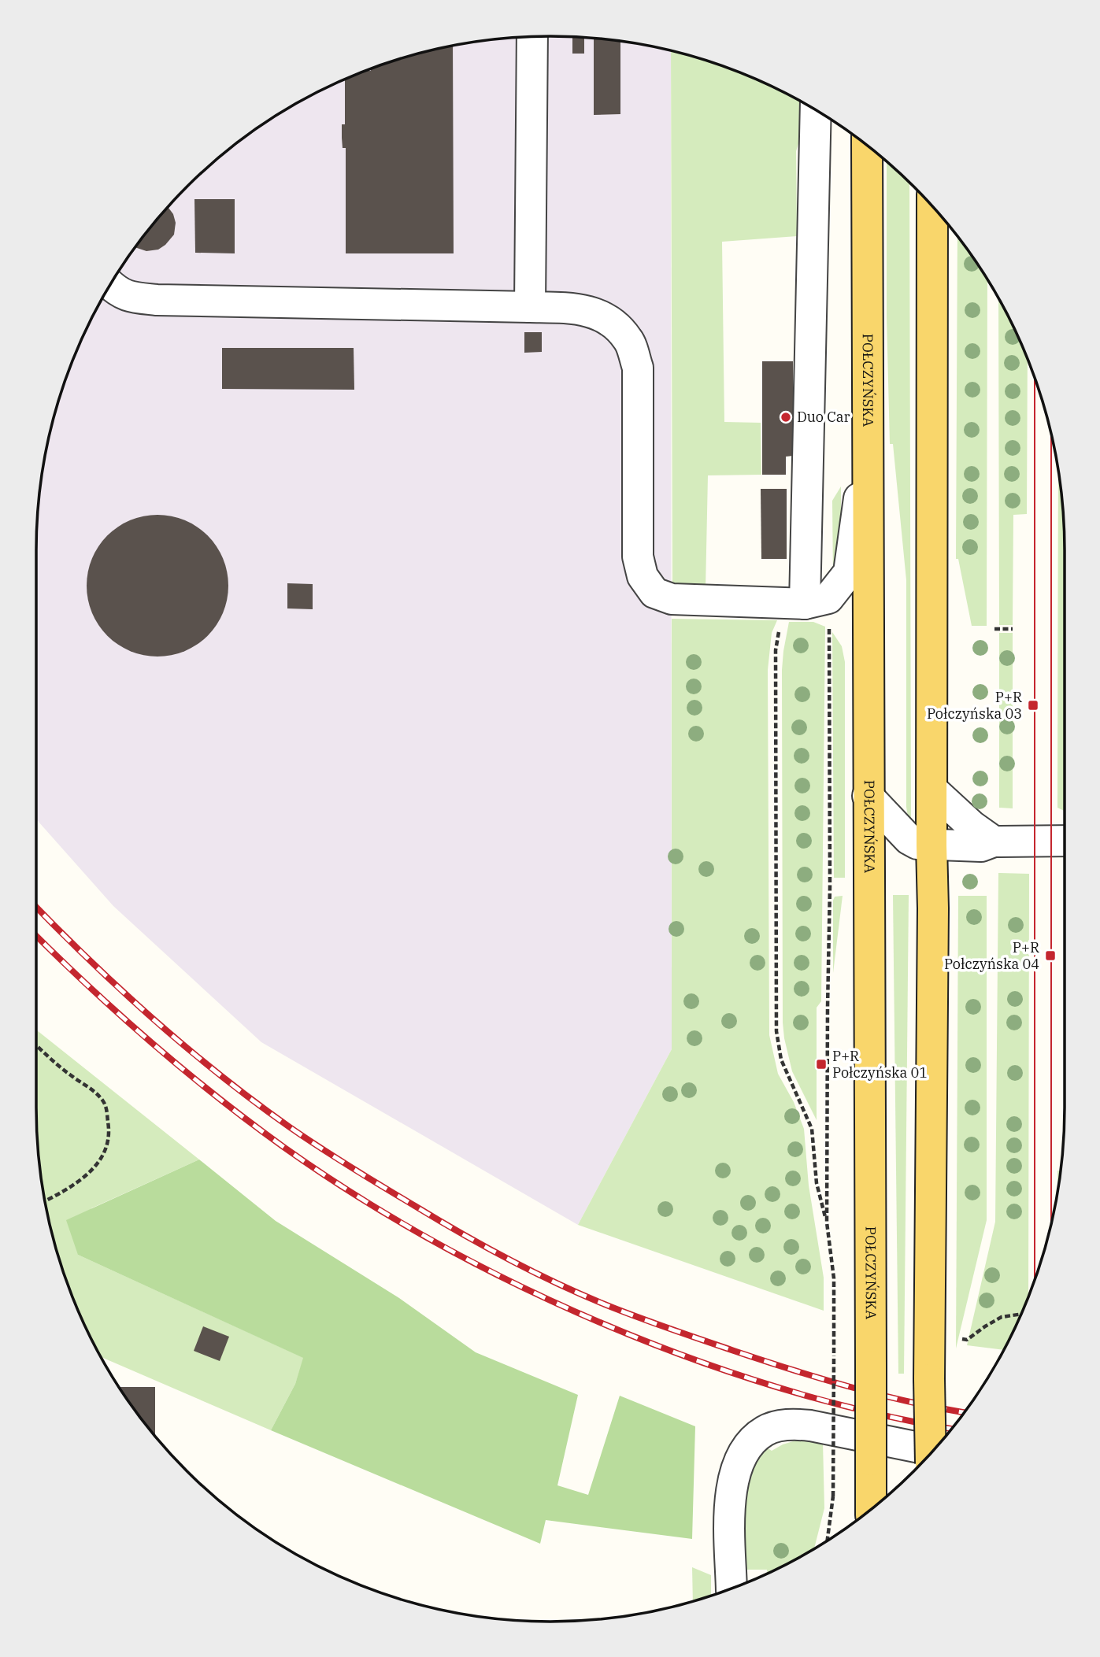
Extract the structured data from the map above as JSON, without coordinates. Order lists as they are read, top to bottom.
{
  "streets": {
    "main road": ["POŁCZYŃSKA"]
  },
  "places": {
    "other": ["Duo Car"],
    "transit": ["P+R Połczyńska 03", "P+R Połczyńska 04", "P+R Połczyńska 01"]
  }
}
